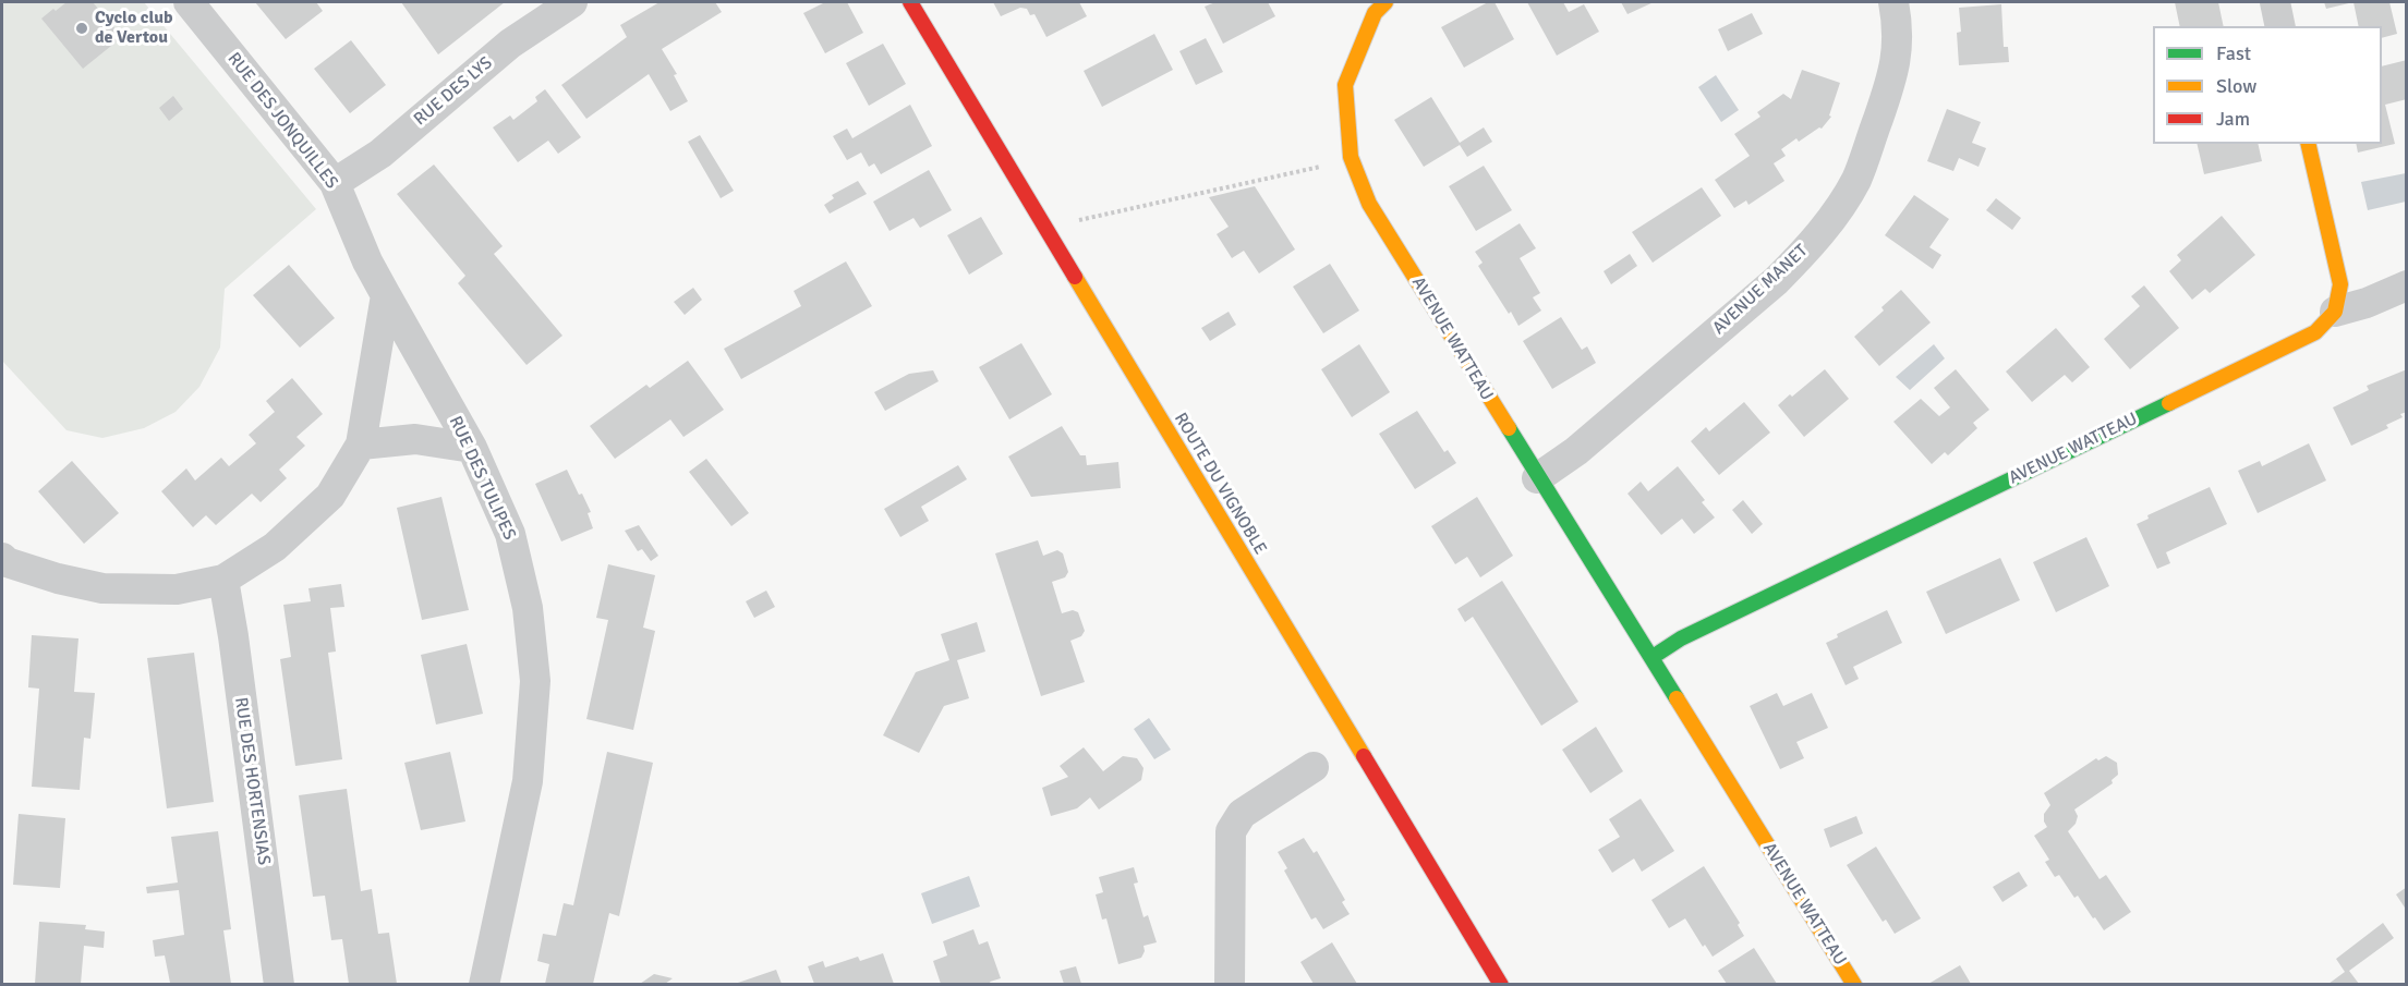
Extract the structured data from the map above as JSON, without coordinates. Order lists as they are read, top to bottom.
{
  "streets": {
    "street": [
      "RUE DES LYS",
      "RUE DES JONQUILLES",
      "AVENUE MANET",
      "AVENUE WATTEAU",
      "RUE DES TULIPES",
      "ROUTE DU VIGNOBLE",
      "RUE DES HORTENSIAS"
    ]
  },
  "crossings": [
    ["RUE DES LYS", "RUE DES JONQUILLES"],
    ["RUE DES JONQUILLES", "RUE DES TULIPES"],
    ["AVENUE MANET", "AVENUE WATTEAU"]
  ],
  "places": ["Cyclo club de Vertou"],
  "legend": ["Fast", "Slow", "Jam"]
}
